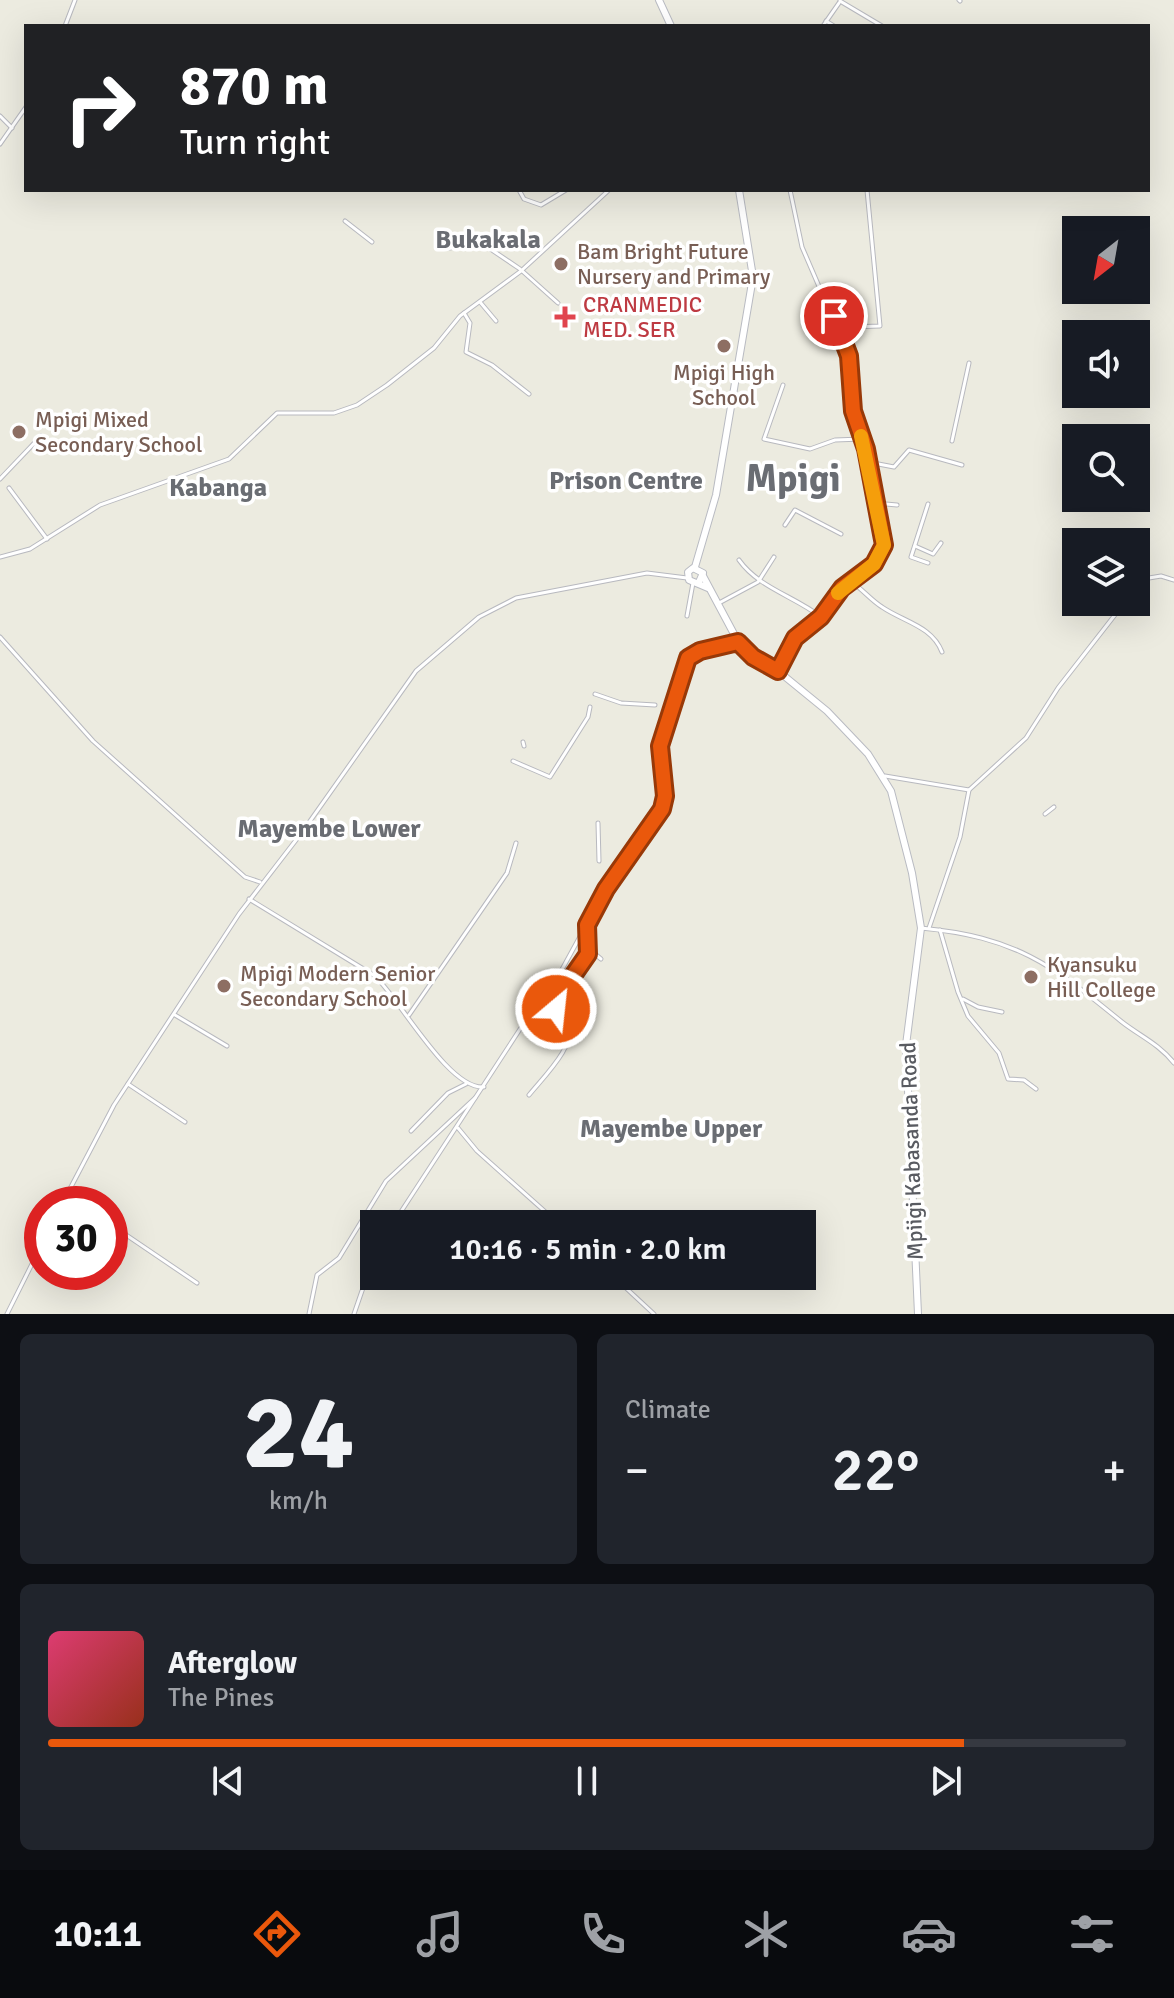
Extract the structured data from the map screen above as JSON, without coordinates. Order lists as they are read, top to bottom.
{
  "streets": {
    "main road": ["Mpiigi Kabasanda Road"]
  },
  "districts": [
    "Bukakala",
    "Mpigi",
    "Prison Centre",
    "Kabanga",
    "Mayembe Lower",
    "Mayembe Upper"
  ],
  "places": {
    "other": [
      "Bam Bright Future Nursery and Primary",
      "Mpigi High School",
      "Mpigi Mixed Secondary School",
      "Kyansuku Hill College",
      "Mpigi Modern Senior Secondary School"
    ],
    "health": ["CRANMEDIC MED. SER"]
  },
  "north": "bottom left",
  "page": {
    "turn": ["870 m", "Turn right"],
    "limit": "30",
    "trip": "10:16 · 5 min · 2.0 km",
    "tile": [
      ["24", "km/h"],
      "Climate"
    ],
    "heat": ["−", "22°", "+"],
    "song": ["Afterglow", "The Pines"],
    "tabs": "10:11"
  }
}
